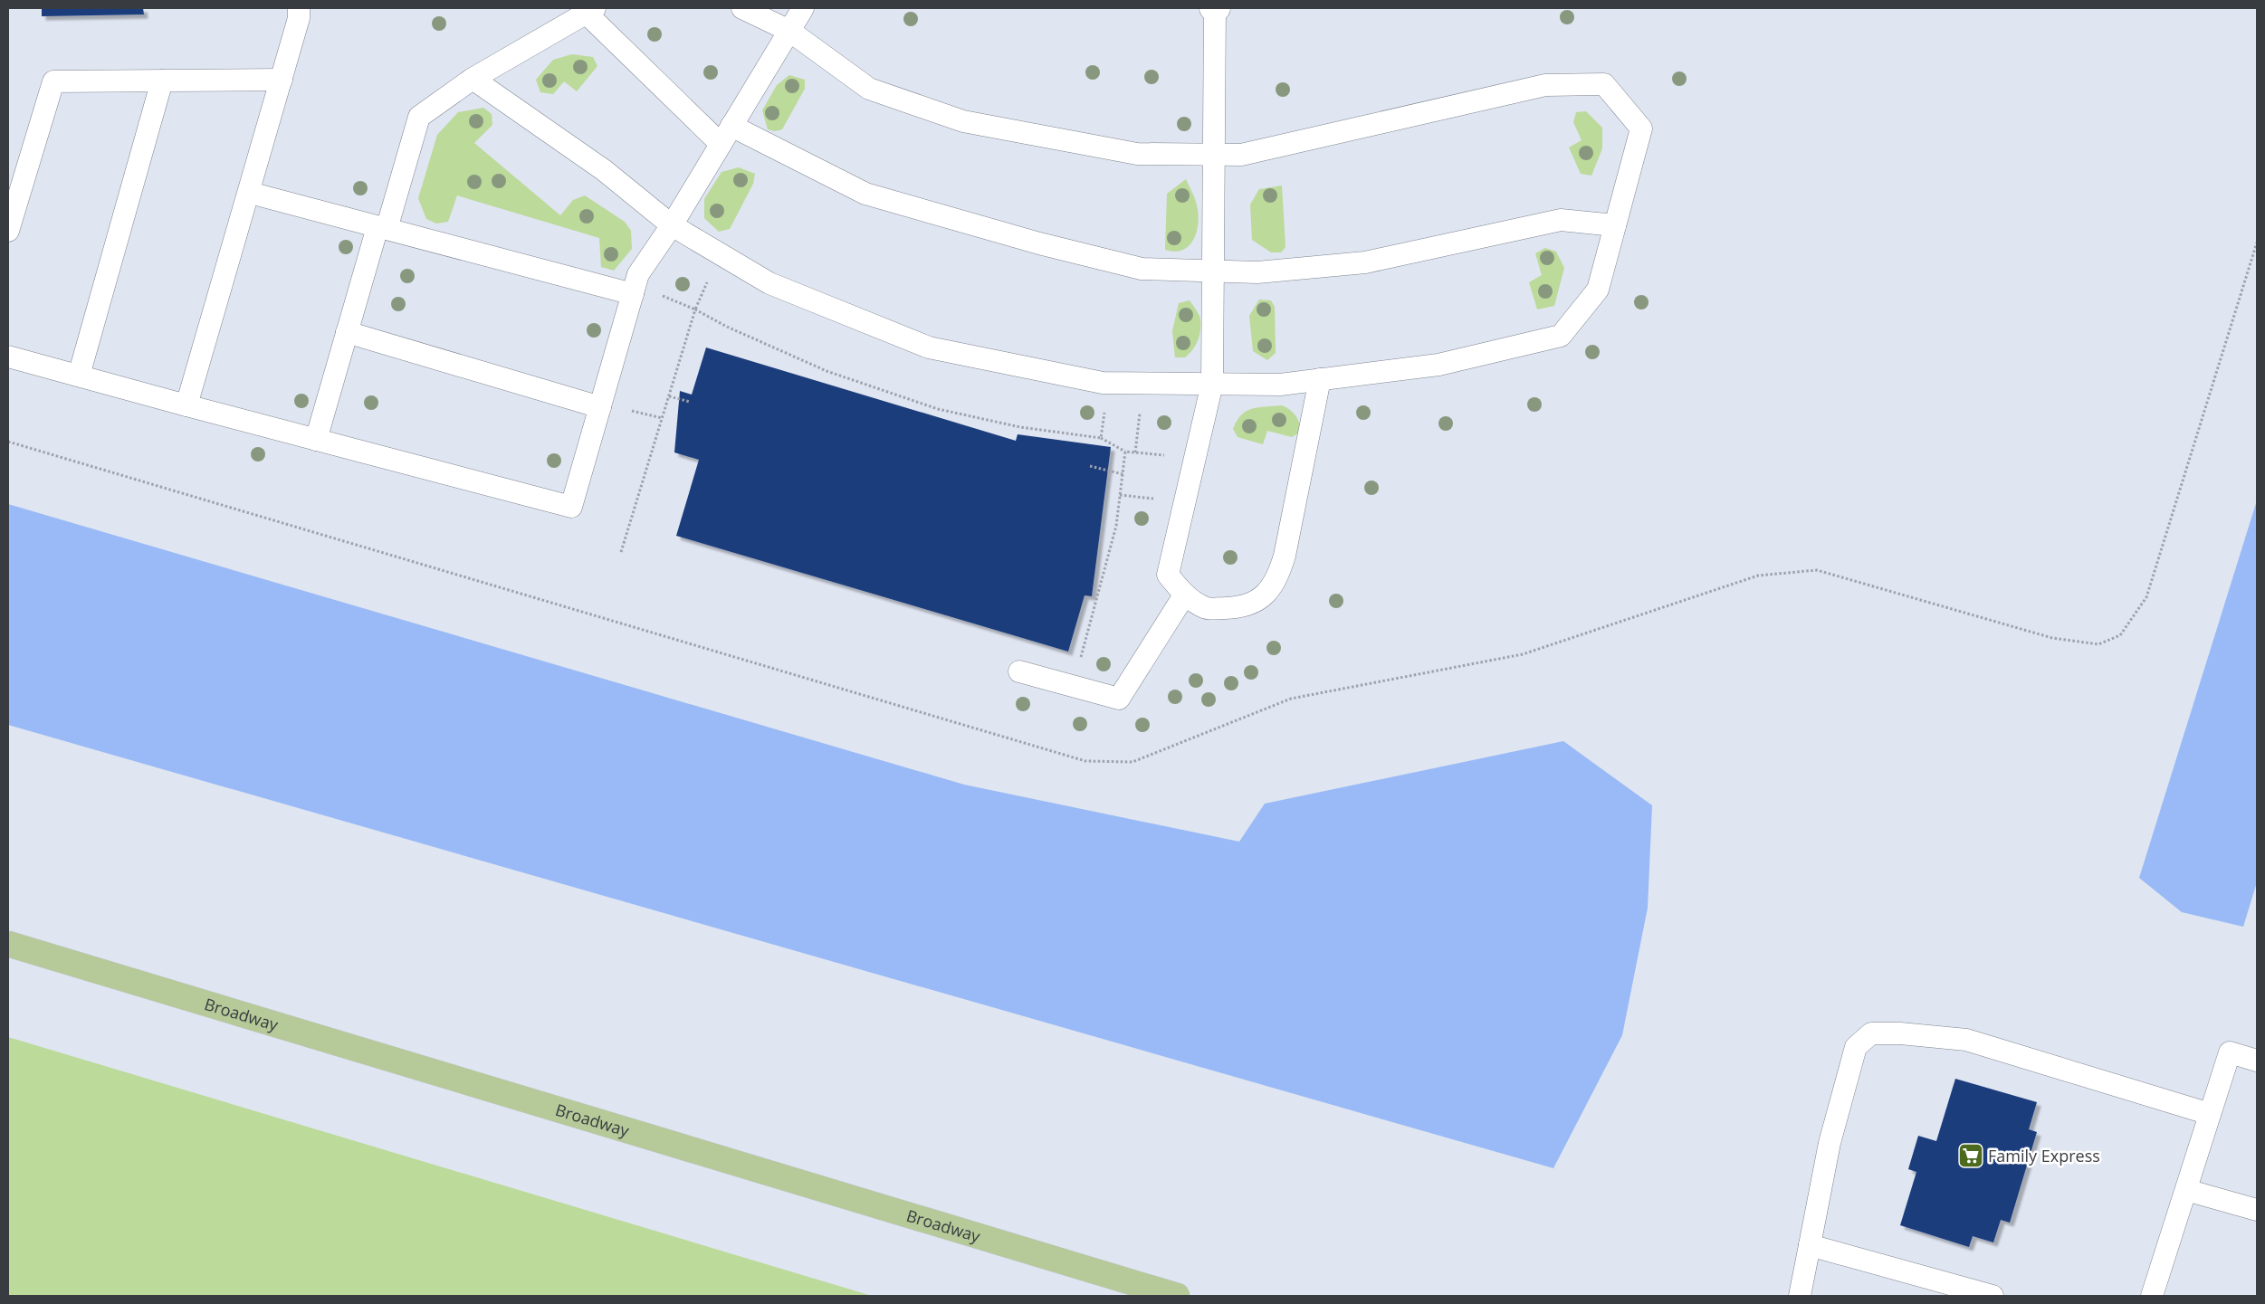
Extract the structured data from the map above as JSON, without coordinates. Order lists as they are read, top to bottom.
{
  "streets": {
    "main road": ["Broadway"]
  },
  "places": {
    "supermarket": ["Family Express"]
  }
}
